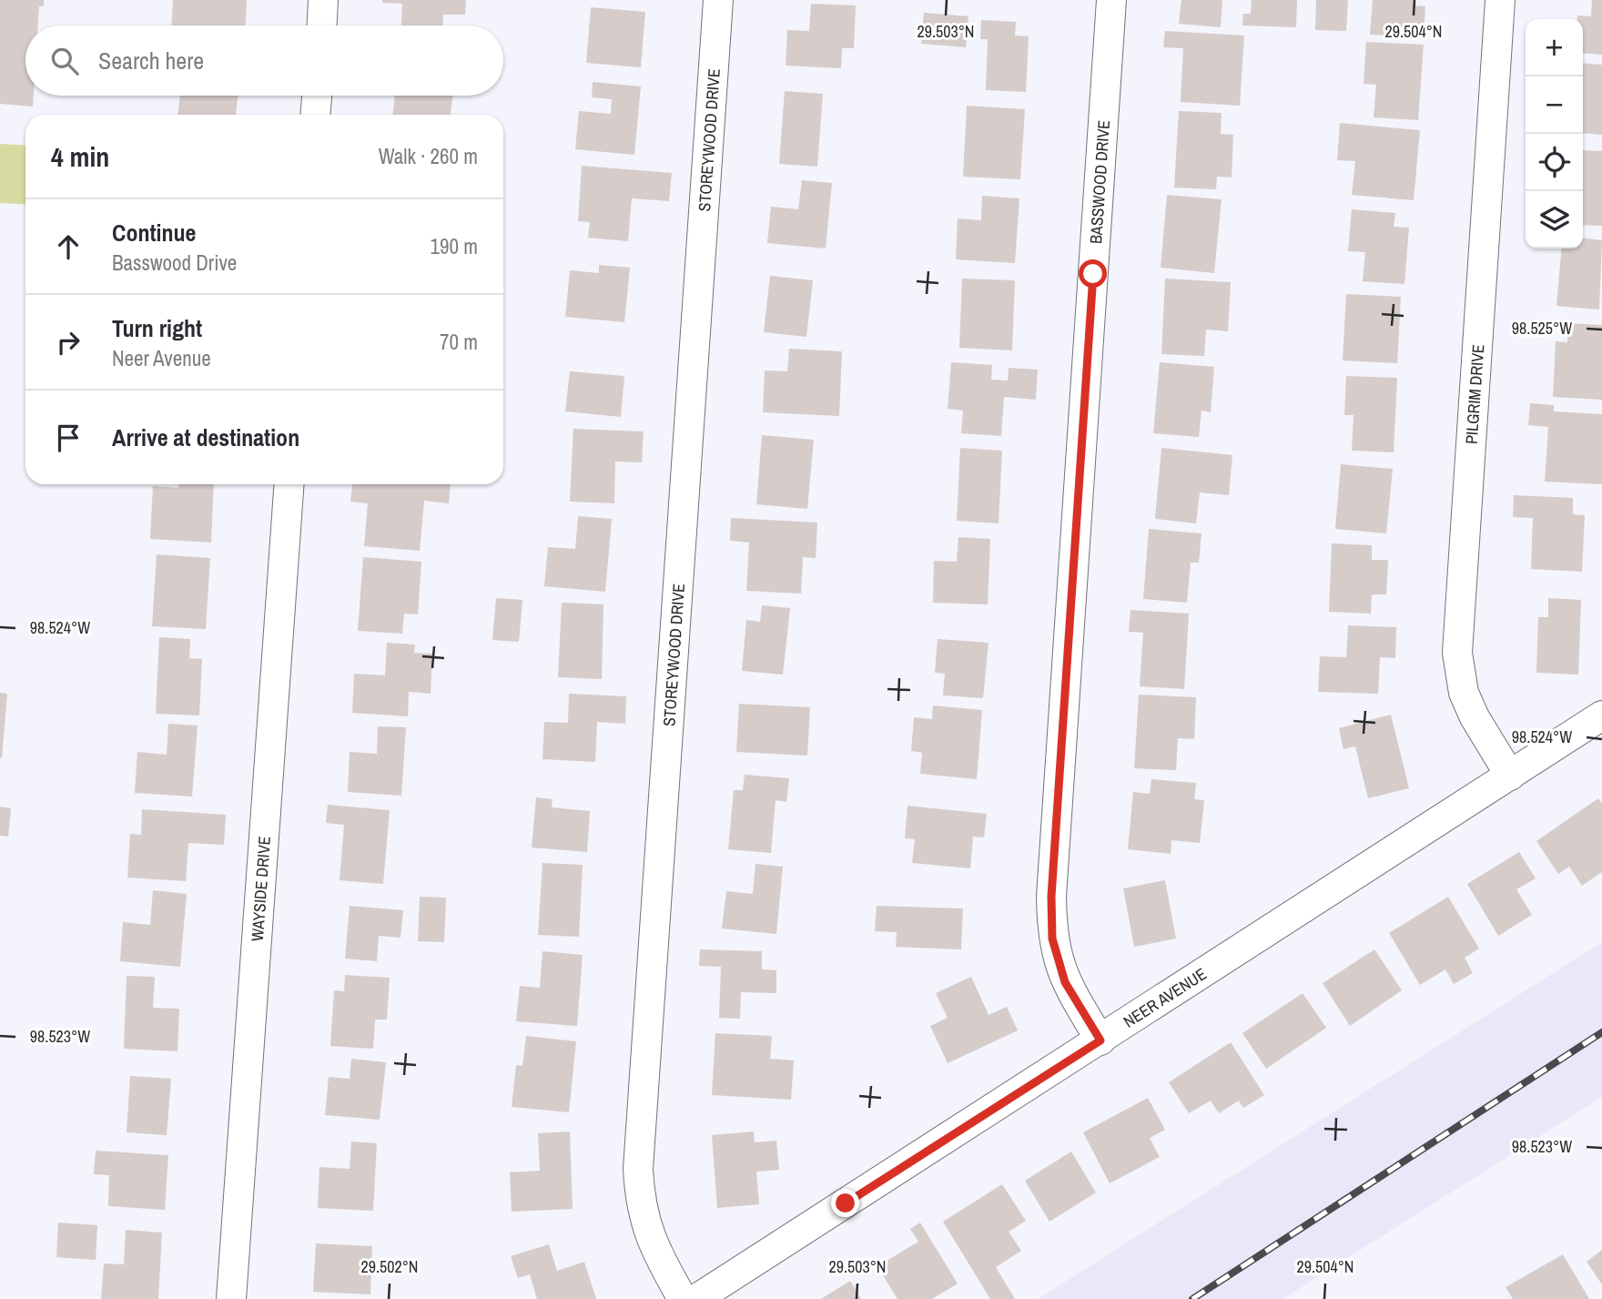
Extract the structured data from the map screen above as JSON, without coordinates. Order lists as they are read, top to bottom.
{
  "streets": {
    "street": [
      "STOREYWOOD DRIVE",
      "BASSWOOD DRIVE",
      "PILGRIM DRIVE",
      "WAYSIDE DRIVE",
      "NEER AVENUE"
    ]
  },
  "crossings": [
    ["BASSWOOD DRIVE", "NEER AVENUE"],
    ["PILGRIM DRIVE", "NEER AVENUE"]
  ],
  "page": {
    "map_buttons": ["+", "−"],
    "search": "Search here",
    "heading": ["4 min", "Walk · 260 m"],
    "list": [
      ["Continue", "Basswood Drive", "190 m"],
      ["Turn right", "Neer Avenue", "70 m"],
      "Arrive at destination"
    ]
  },
  "coordinates": [
    "29.503°N",
    "29.504°N",
    "98.525°W",
    "98.524°W",
    "98.523°W",
    "29.502°N"
  ]
}
